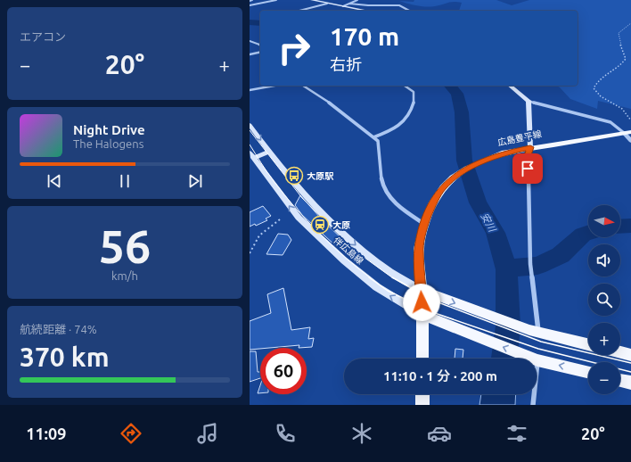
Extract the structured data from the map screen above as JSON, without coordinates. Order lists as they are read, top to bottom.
{
  "streets": {
    "main road": ["広島豊平線", "伴広島線"]
  },
  "crossings": [
    ["広島豊平線", "伴広島線"]
  ],
  "water": ["安川"],
  "places": {
    "bus stop": ["大原駅"],
    "station": ["大原"]
  },
  "north": "right",
  "page": {
    "tile": [
      "エアコン",
      ["56", "km/h"],
      ["航続距離 · 74%", "370 km"]
    ],
    "turn": ["170 m", "右折"],
    "heat": ["−", "20°", "+"],
    "song": ["Night Drive", "The Halogens"],
    "map_buttons": ["+", "−"],
    "limit": "60",
    "trip": "11:10 · 1 分 · 200 m",
    "tabs": ["11:09", "20°"]
  }
}
